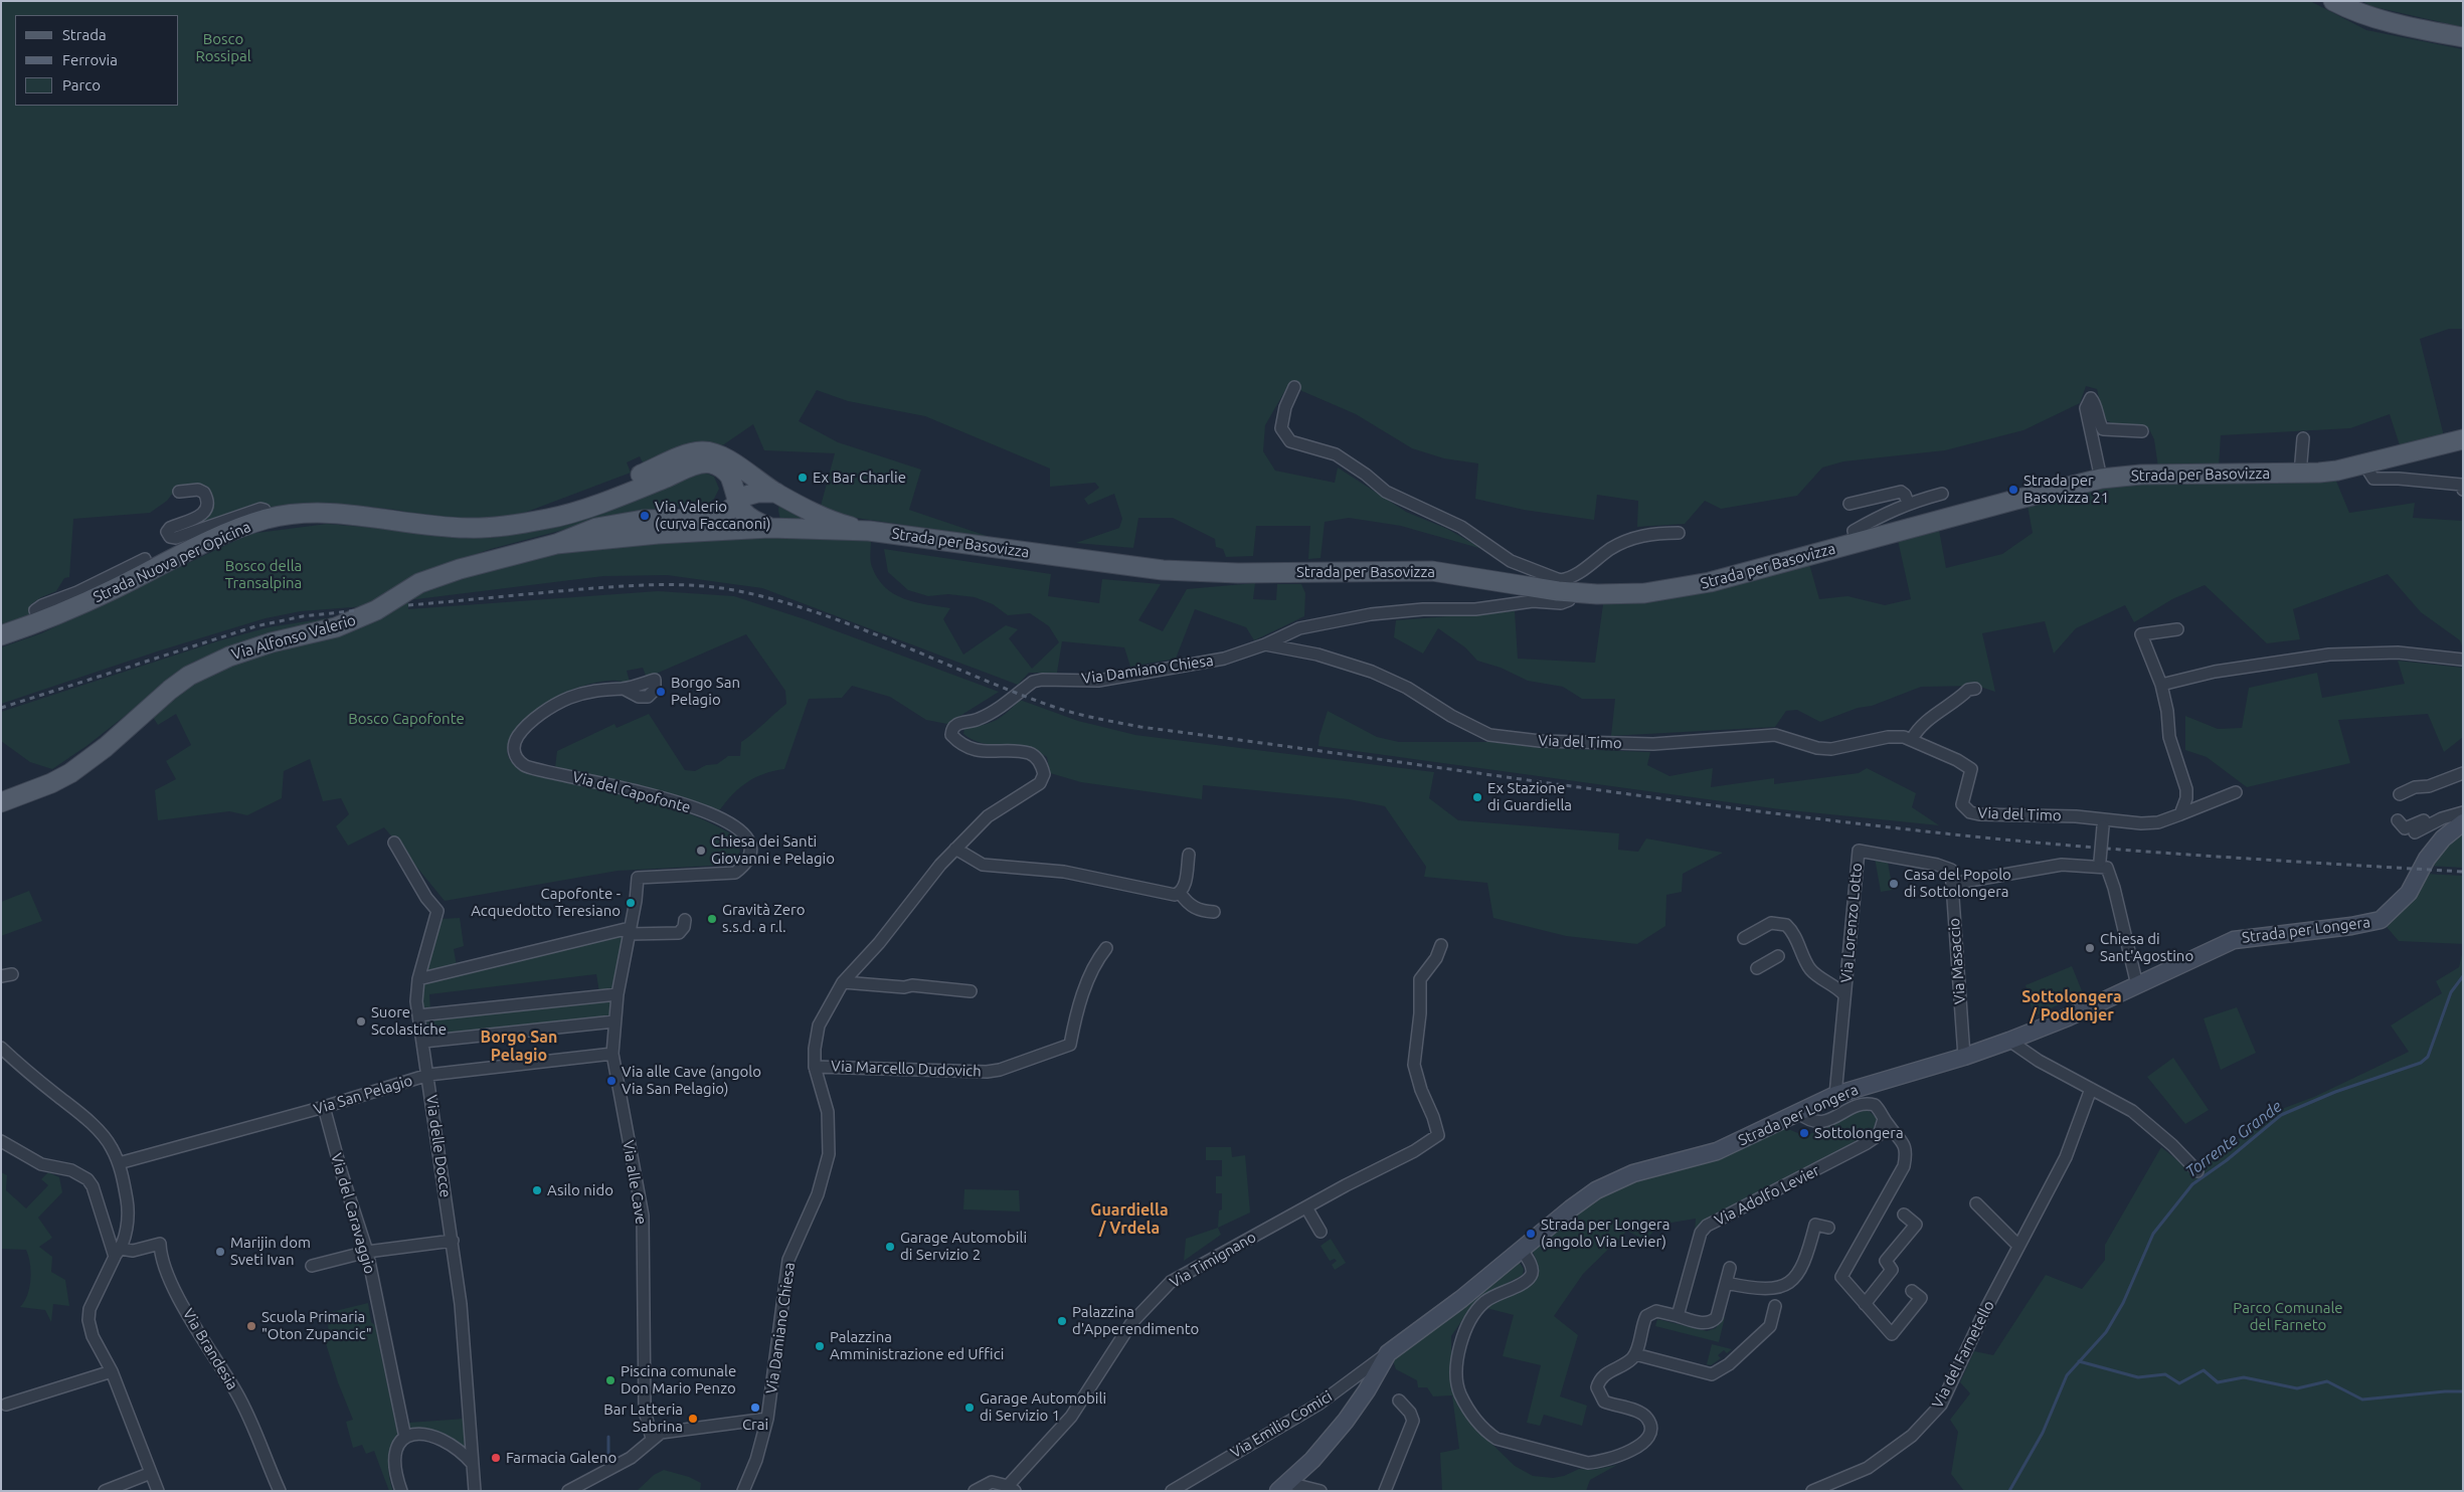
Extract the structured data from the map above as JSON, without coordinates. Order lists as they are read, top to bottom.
{
  "streets": {
    "main road": ["Strada per Basovizza", "Strada Nuova per Opicina", "Via Alfonso Valerio"],
    "street": [
      "Via Damiano Chiesa",
      "Via del Timo",
      "Via del Capofonte",
      "Via Lorenzo Lotto",
      "Strada per Longera",
      "Via Masaccio",
      "Via Marcello Dudovich",
      "Via San Pelagio",
      "Via delle Docce",
      "Via alle Cave",
      "Via Adolfo Levier",
      "Via del Caravaggio",
      "Via Timignano",
      "Via Brandesia",
      "Via del Farnetello",
      "Via Emilio Comici"
    ]
  },
  "crossings": [
    ["Strada per Basovizza", "Strada Nuova per Opicina"],
    ["Strada per Basovizza", "Via Alfonso Valerio"],
    ["Strada per Basovizza", "Via Damiano Chiesa"],
    ["Via Damiano Chiesa", "Via del Timo"],
    ["Via Damiano Chiesa", "Via Marcello Dudovich"],
    ["Via del Capofonte", "Via alle Cave"],
    ["Via Lorenzo Lotto", "Strada per Longera"],
    ["Via Lorenzo Lotto", "Via Masaccio"],
    ["Strada per Longera", "Via Masaccio"],
    ["Strada per Longera", "Via Emilio Comici"],
    ["Via San Pelagio", "Via delle Docce"],
    ["Via San Pelagio", "Via alle Cave"],
    ["Via San Pelagio", "Via del Caravaggio"]
  ],
  "districts": ["Sottolongera / Podlonjer", "Borgo San Pelagio", "Guardiella / Vrdela"],
  "water": ["Torrente Grande"],
  "parks": [
    "Bosco Rossipal",
    "Bosco della Transalpina",
    "Bosco Capofonte",
    "Parco Comunale del Farneto"
  ],
  "places": [
    "Ex Bar Charlie",
    "Strada per Basovizza 21",
    "Via Valerio (curva Faccanoni)",
    "Borgo San Pelagio",
    "Ex Stazione di Guardiella",
    "Chiesa dei Santi Giovanni e Pelagio",
    "Casa del Popolo di Sottolongera",
    "Capofonte - Acquedotto Teresiano",
    "Gravità Zero s.s.d. a r.l.",
    "Chiesa di Sant'Agostino",
    "Suore Scolastiche",
    "Via alle Cave (angolo Via San Pelagio)",
    "Sottolongera",
    "Asilo nido",
    "Strada per Longera (angolo Via Levier)",
    "Garage Automobili di Servizio 2",
    "Marijin dom Sveti Ivan",
    "Palazzina d'Apperendimento",
    "Scuola Primaria \"Oton Zupancic\"",
    "Palazzina Amministrazione ed Uffici",
    "Piscina comunale Don Mario Penzo",
    "Crai",
    "Garage Automobili di Servizio 1",
    "Bar Latteria Sabrina",
    "Farmacia Galeno"
  ],
  "legend": ["Strada", "Ferrovia", "Parco"]
}
